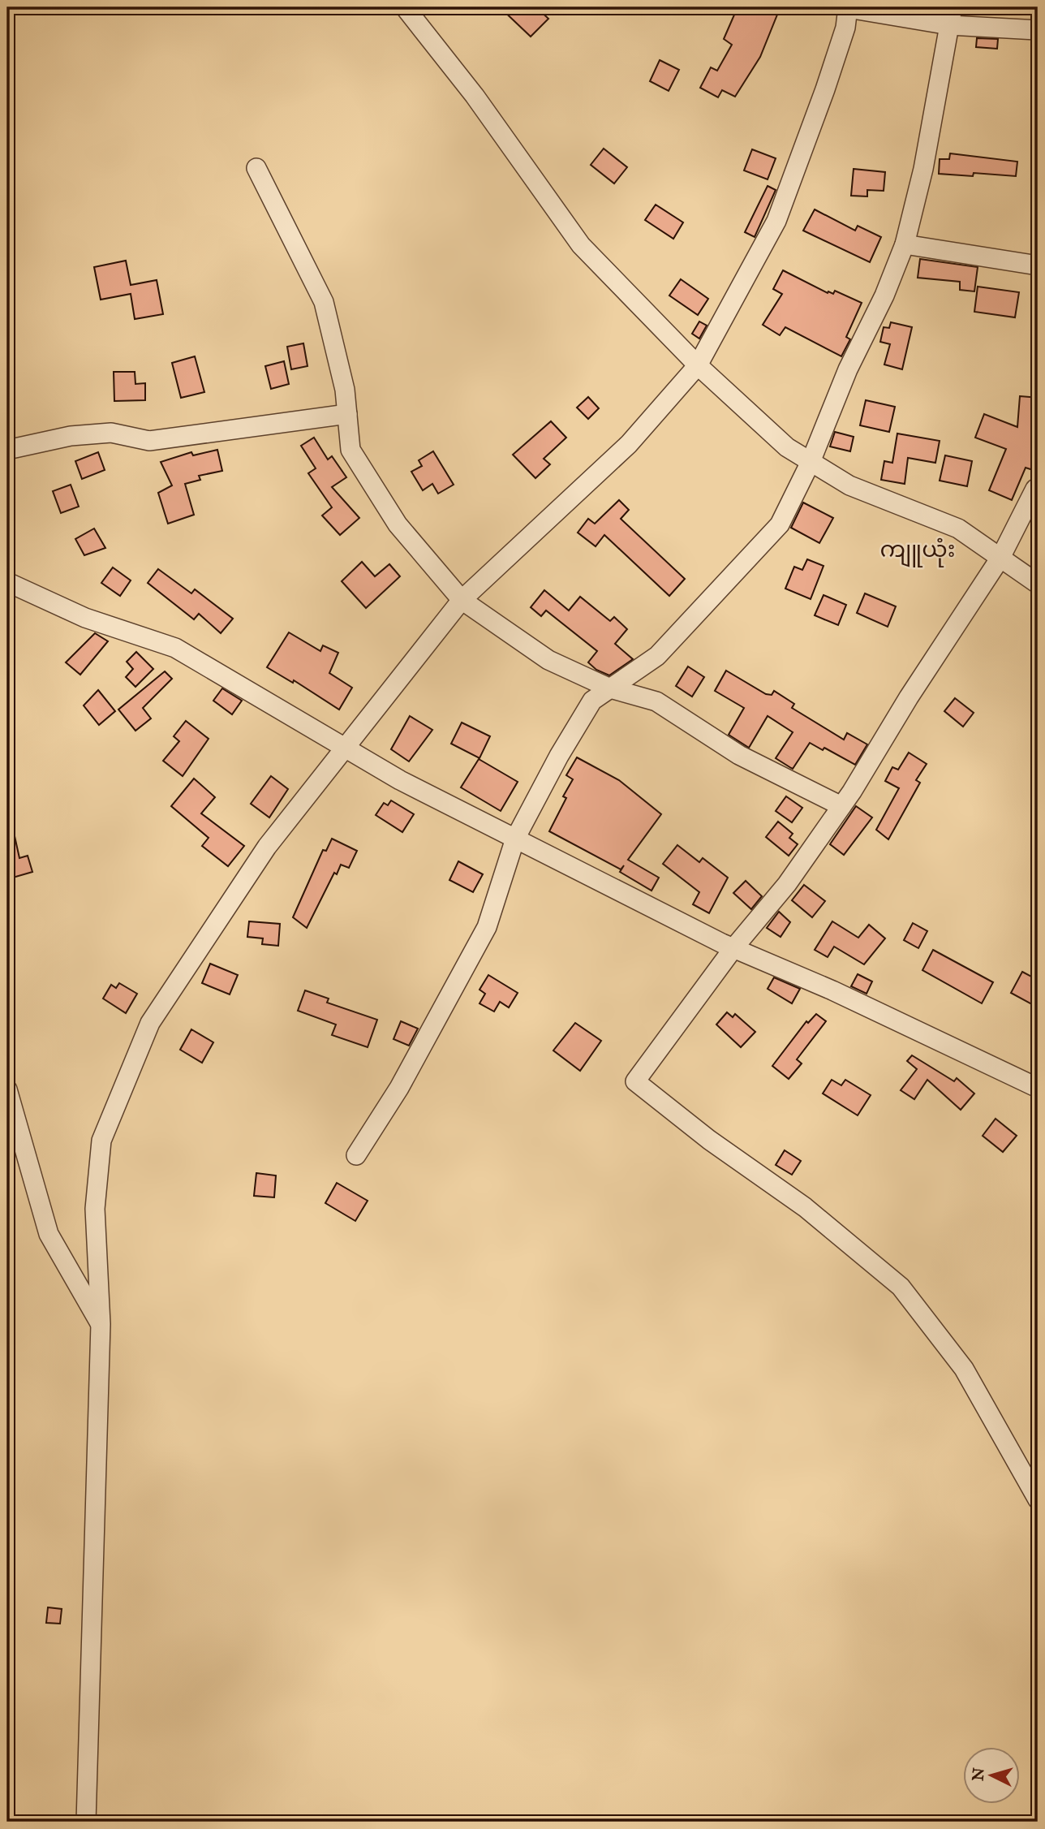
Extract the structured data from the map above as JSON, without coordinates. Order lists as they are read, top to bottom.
{
  "districts": ["ကျူယုံး"],
  "north": "left"
}
